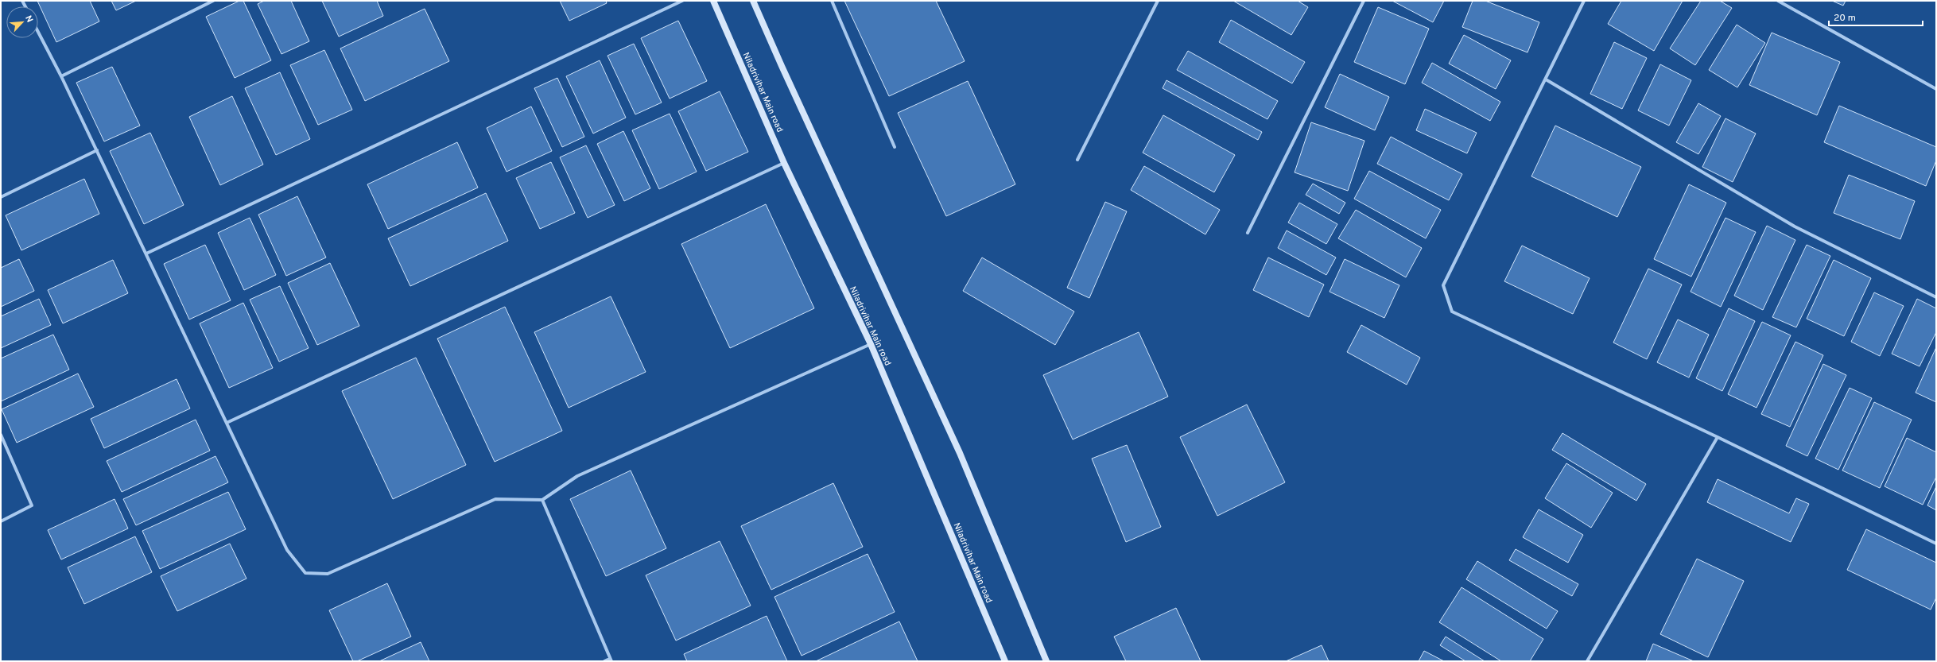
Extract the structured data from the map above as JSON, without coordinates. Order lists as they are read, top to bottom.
{
  "streets": {
    "street": ["Niladrivihar Main road"]
  },
  "scale_bar": "20 m",
  "north": "top right"
}
